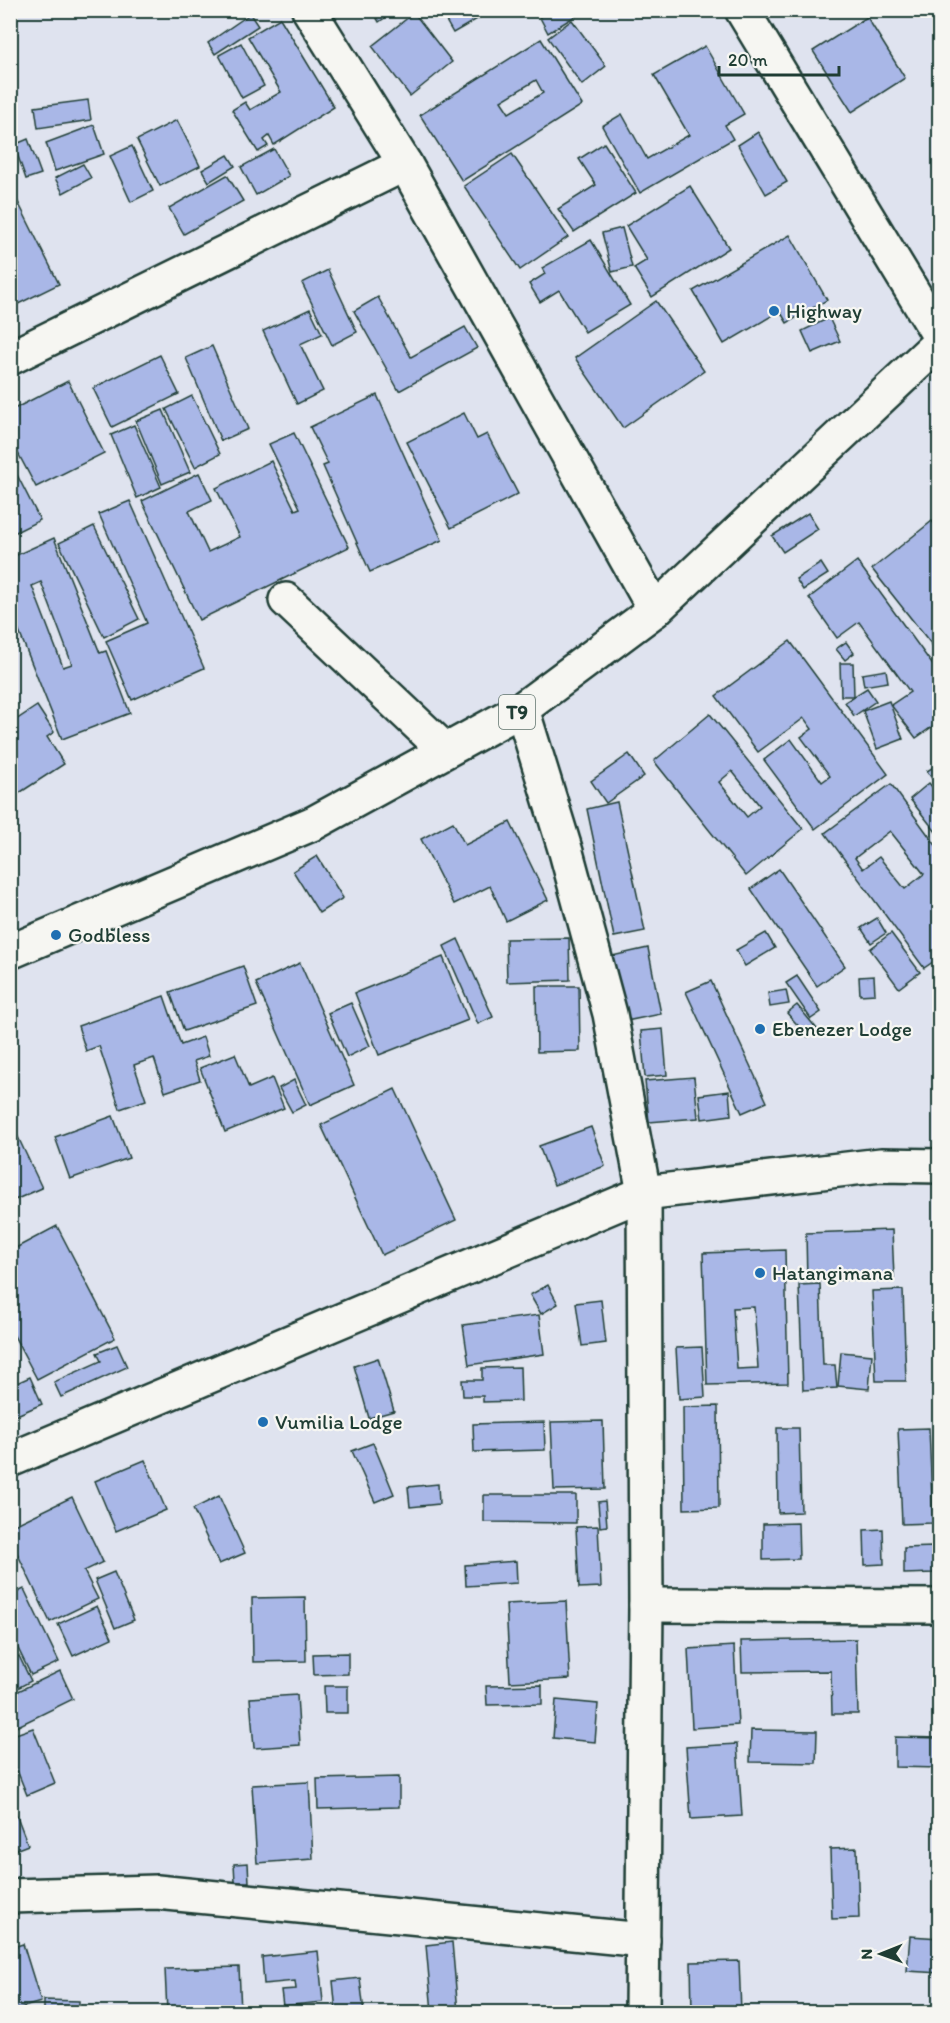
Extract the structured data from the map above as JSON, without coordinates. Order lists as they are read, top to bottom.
{
  "streets": {
    "main road": ["T9"]
  },
  "places": [
    "Highway",
    "Godbless",
    "Ebenezer Lodge",
    "Hatangimana",
    "Vumilia Lodge"
  ],
  "scale_bar": "20 m",
  "north": "left"
}
